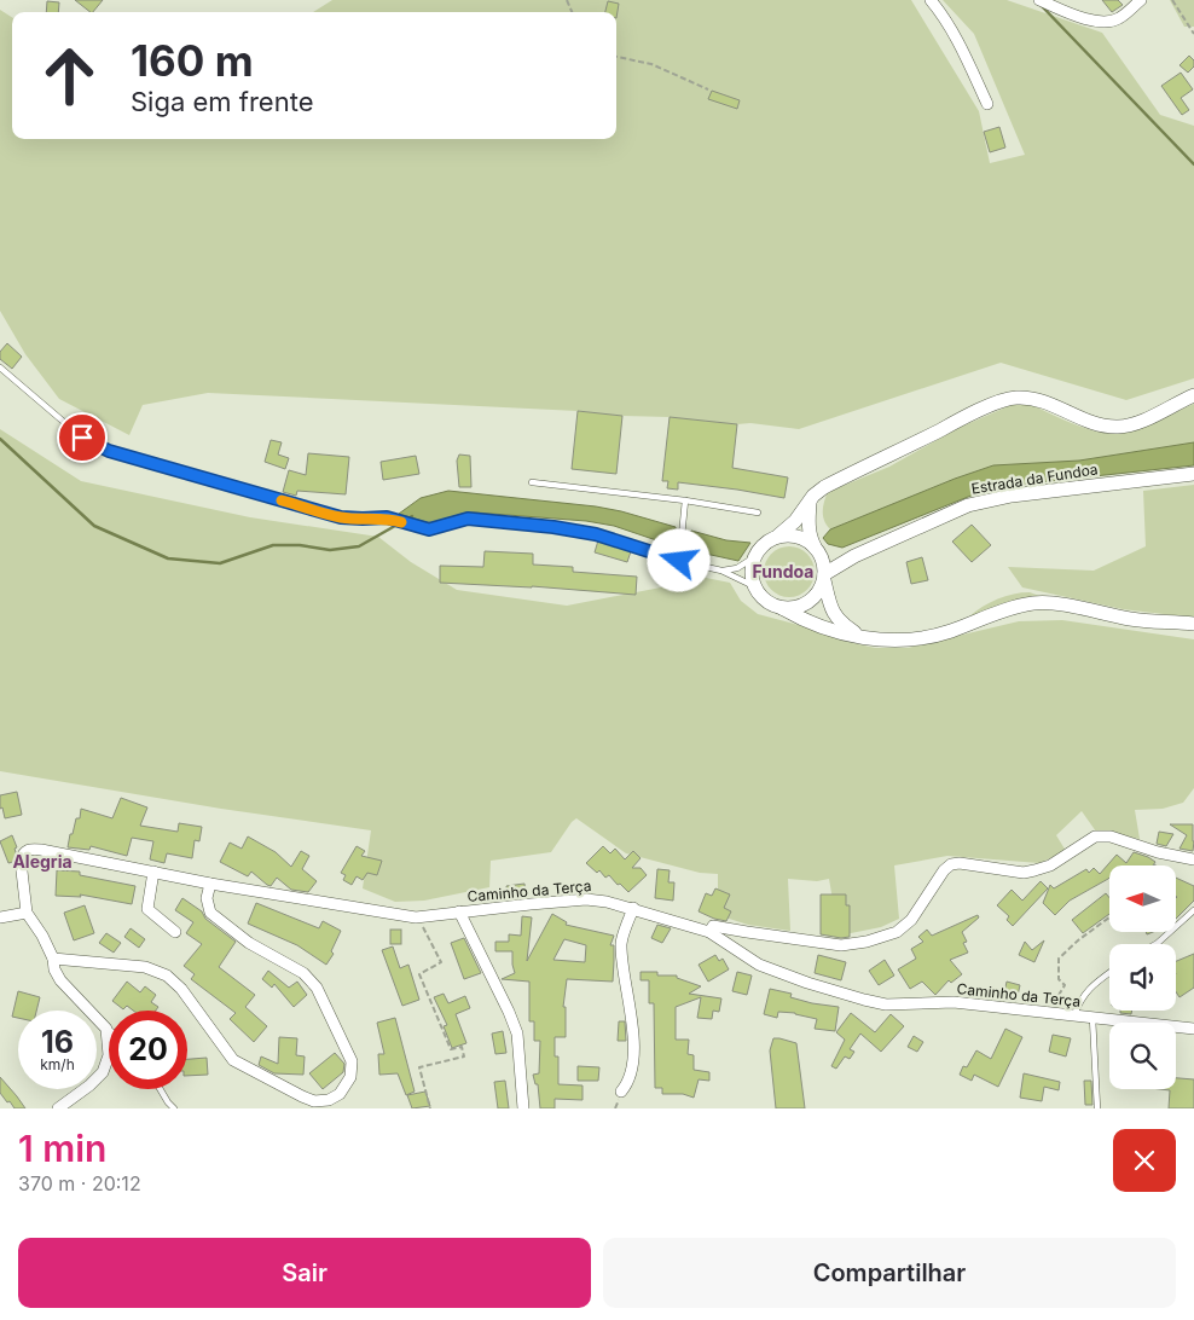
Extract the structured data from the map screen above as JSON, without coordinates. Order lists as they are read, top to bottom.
{
  "streets": {
    "main road": ["Estrada da Fundoa"],
    "street": ["Caminho da Terça"]
  },
  "districts": ["Fundoa", "Alegria"],
  "north": "left",
  "page": {
    "turn": ["160 m", "Siga em frente"],
    "speed": "16 km/h",
    "limit": "20",
    "heading": ["1 min", "370 m · 20:12"],
    "buttons": ["Sair", "Compartilhar"]
  }
}
